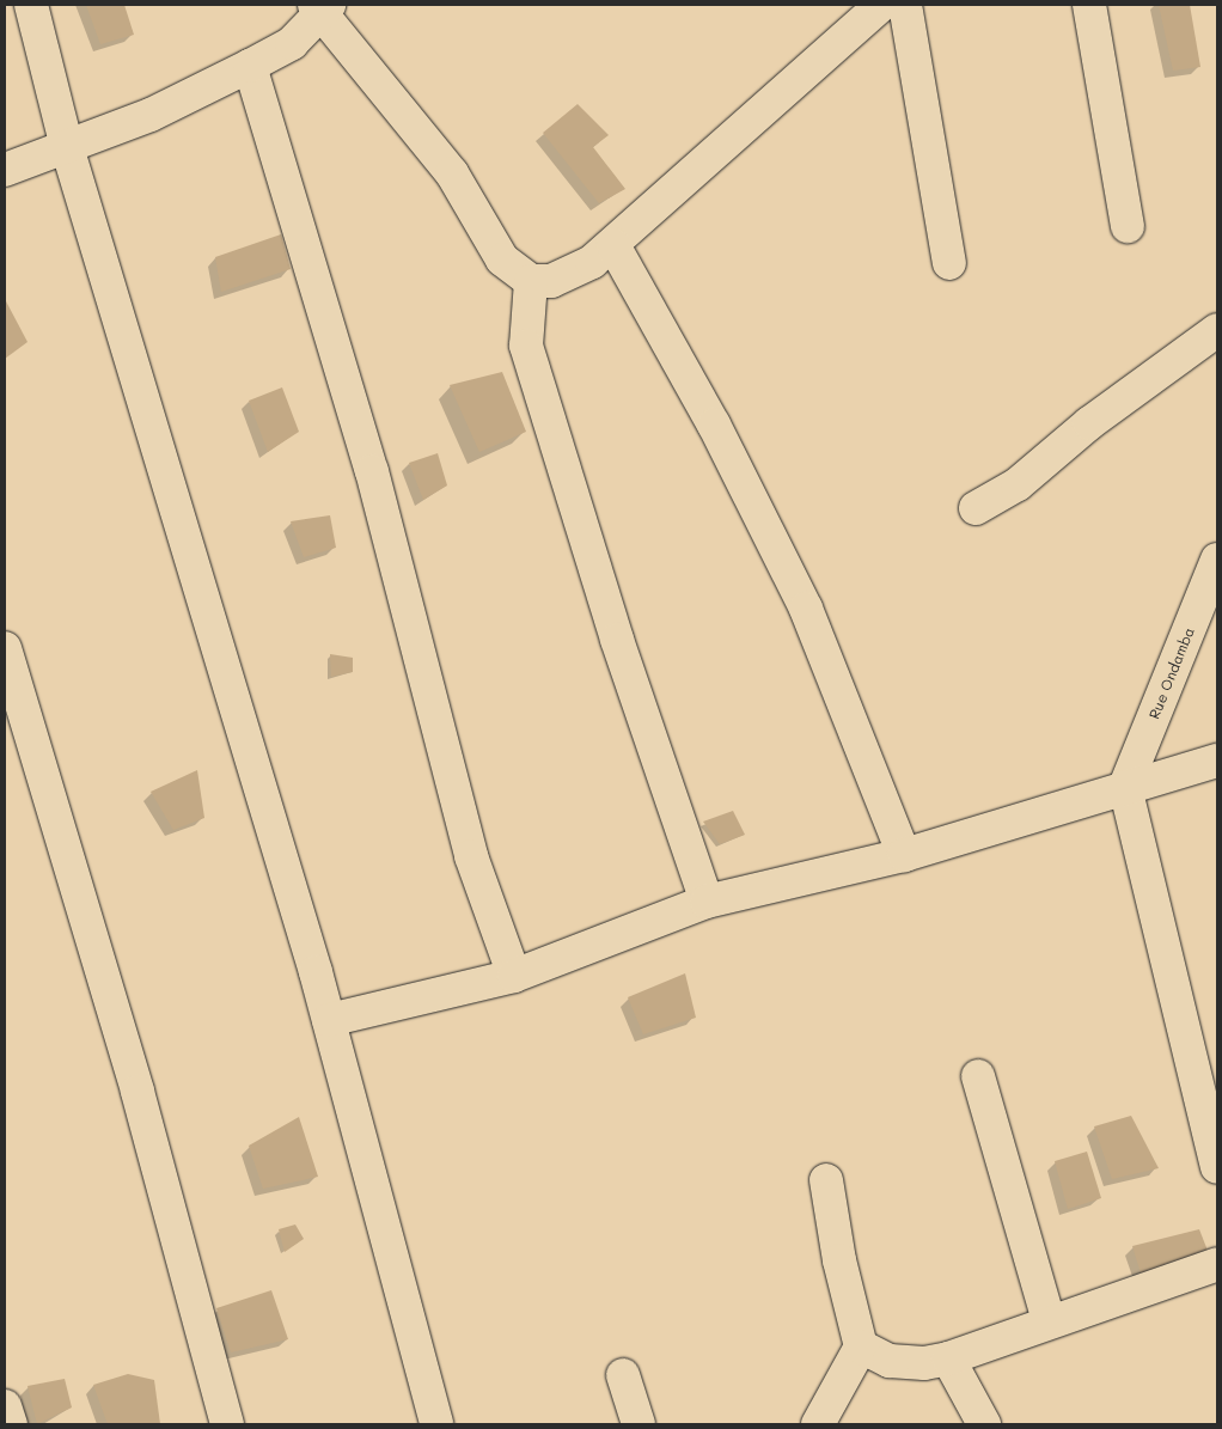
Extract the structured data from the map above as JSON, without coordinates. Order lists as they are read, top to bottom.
{
  "streets": {
    "street": ["Rue Ondamba"]
  }
}
